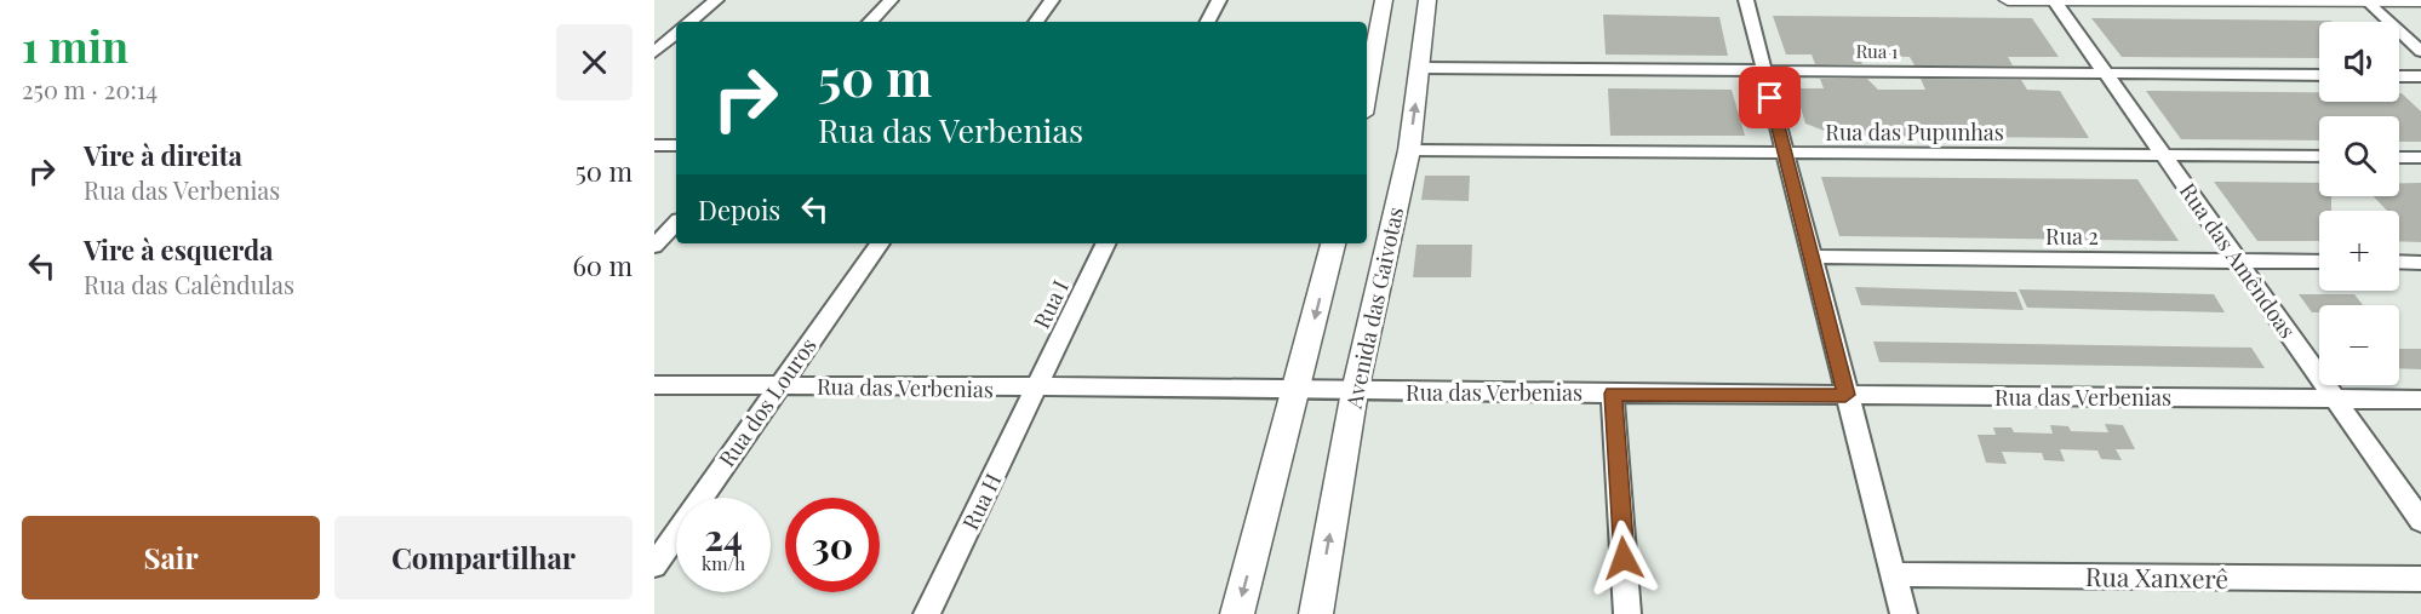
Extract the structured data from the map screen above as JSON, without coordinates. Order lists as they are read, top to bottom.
{
  "streets": {
    "street": [
      "Rua 1",
      "Rua das Pupunhas",
      "Rua 2",
      "Rua das Amêndoas",
      "Rua I",
      "Avenida das Gaivotas",
      "Rua das Verbenias",
      "Rua dos Louros",
      "Rua H",
      "Rua Xanxerê"
    ]
  },
  "crossings": [
    ["Rua 1", "Rua das Amêndoas"],
    ["Rua 1", "Avenida das Gaivotas"],
    ["Rua das Pupunhas", "Rua das Amêndoas"],
    ["Rua das Pupunhas", "Avenida das Gaivotas"],
    ["Rua 2", "Rua das Amêndoas"],
    ["Rua das Amêndoas", "Rua das Verbenias"],
    ["Rua I", "Rua das Verbenias"],
    ["Rua I", "Rua H"],
    ["Avenida das Gaivotas", "Rua das Verbenias"],
    ["Rua das Verbenias", "Rua dos Louros"],
    ["Rua das Verbenias", "Rua H"]
  ],
  "page": {
    "heading": ["1 min", "250 m · 20:14"],
    "map_buttons": ["+", "−"],
    "turn": ["50 m", "Rua das Verbenias"],
    "list": [
      {
        "name": "Vire à direita",
        "note": "Rua das Verbenias",
        "value": "50 m"
      },
      {
        "name": "Vire à esquerda",
        "note": "Rua das Calêndulas",
        "value": "60 m"
      }
    ],
    "then": "Depois",
    "speed": "24 km/h",
    "limit": "30",
    "buttons": ["Sair", "Compartilhar"]
  }
}
